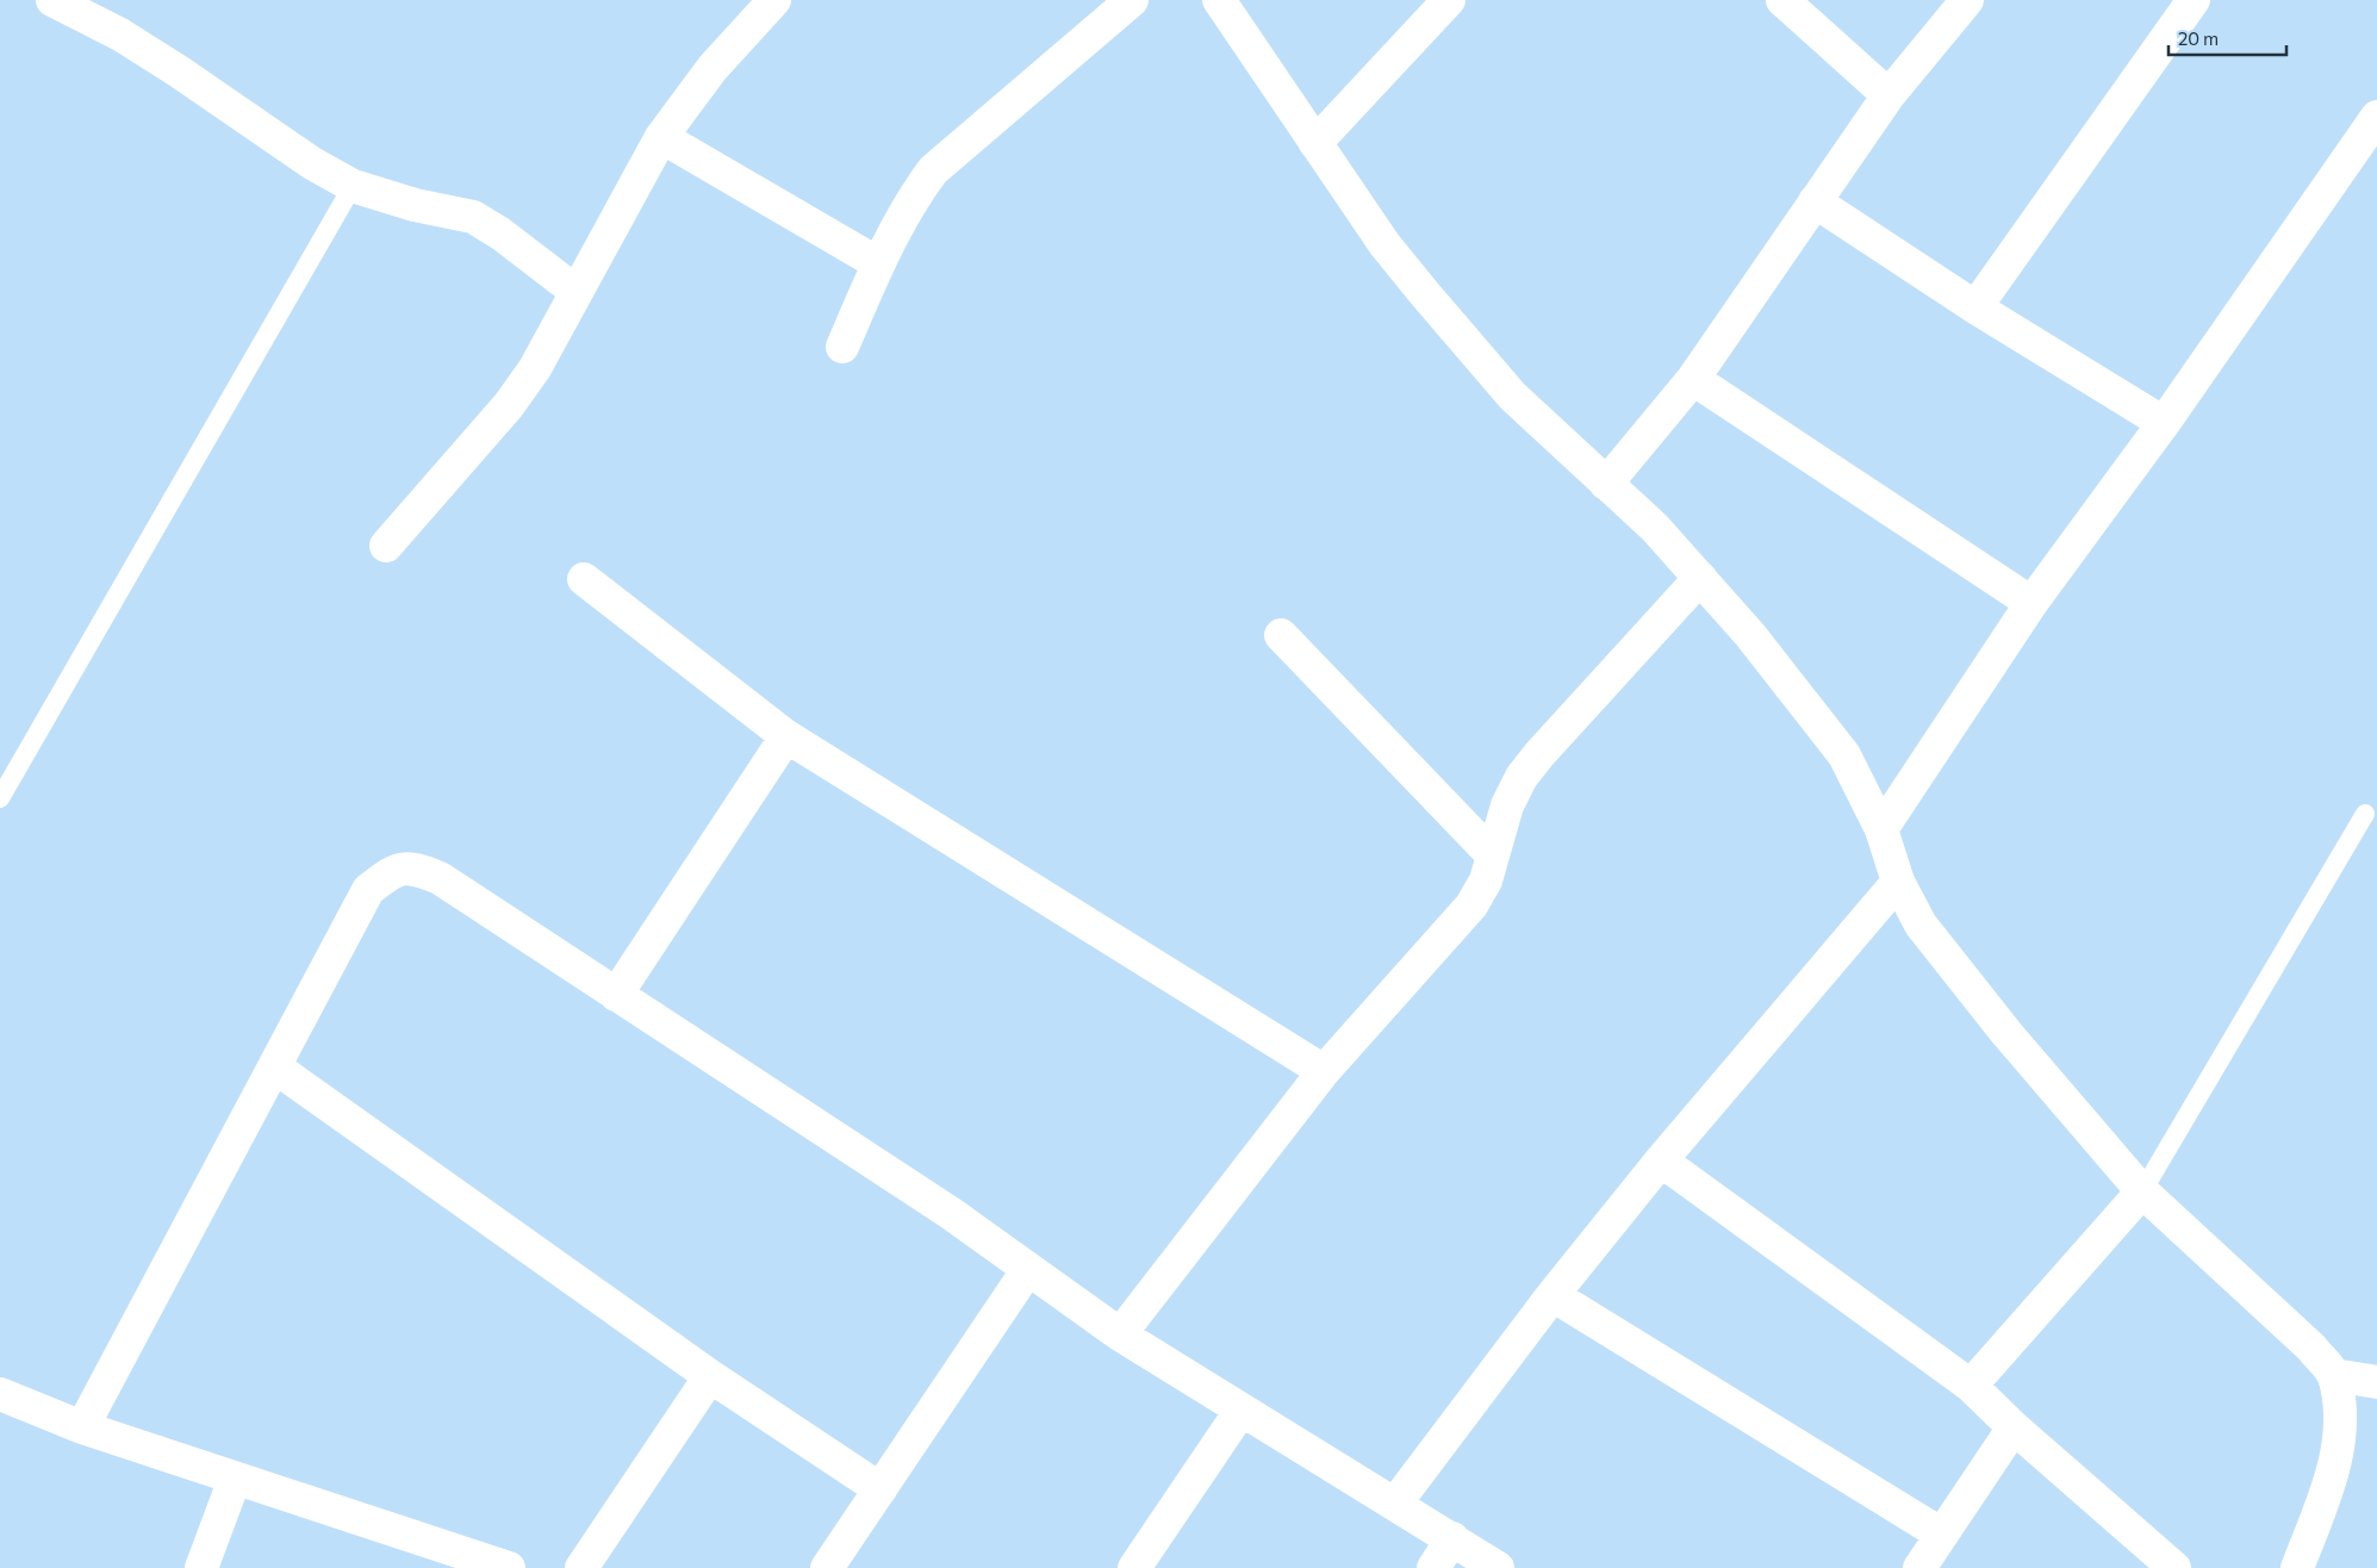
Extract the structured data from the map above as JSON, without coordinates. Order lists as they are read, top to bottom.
{
  "scale_bar": "20 m"
}
